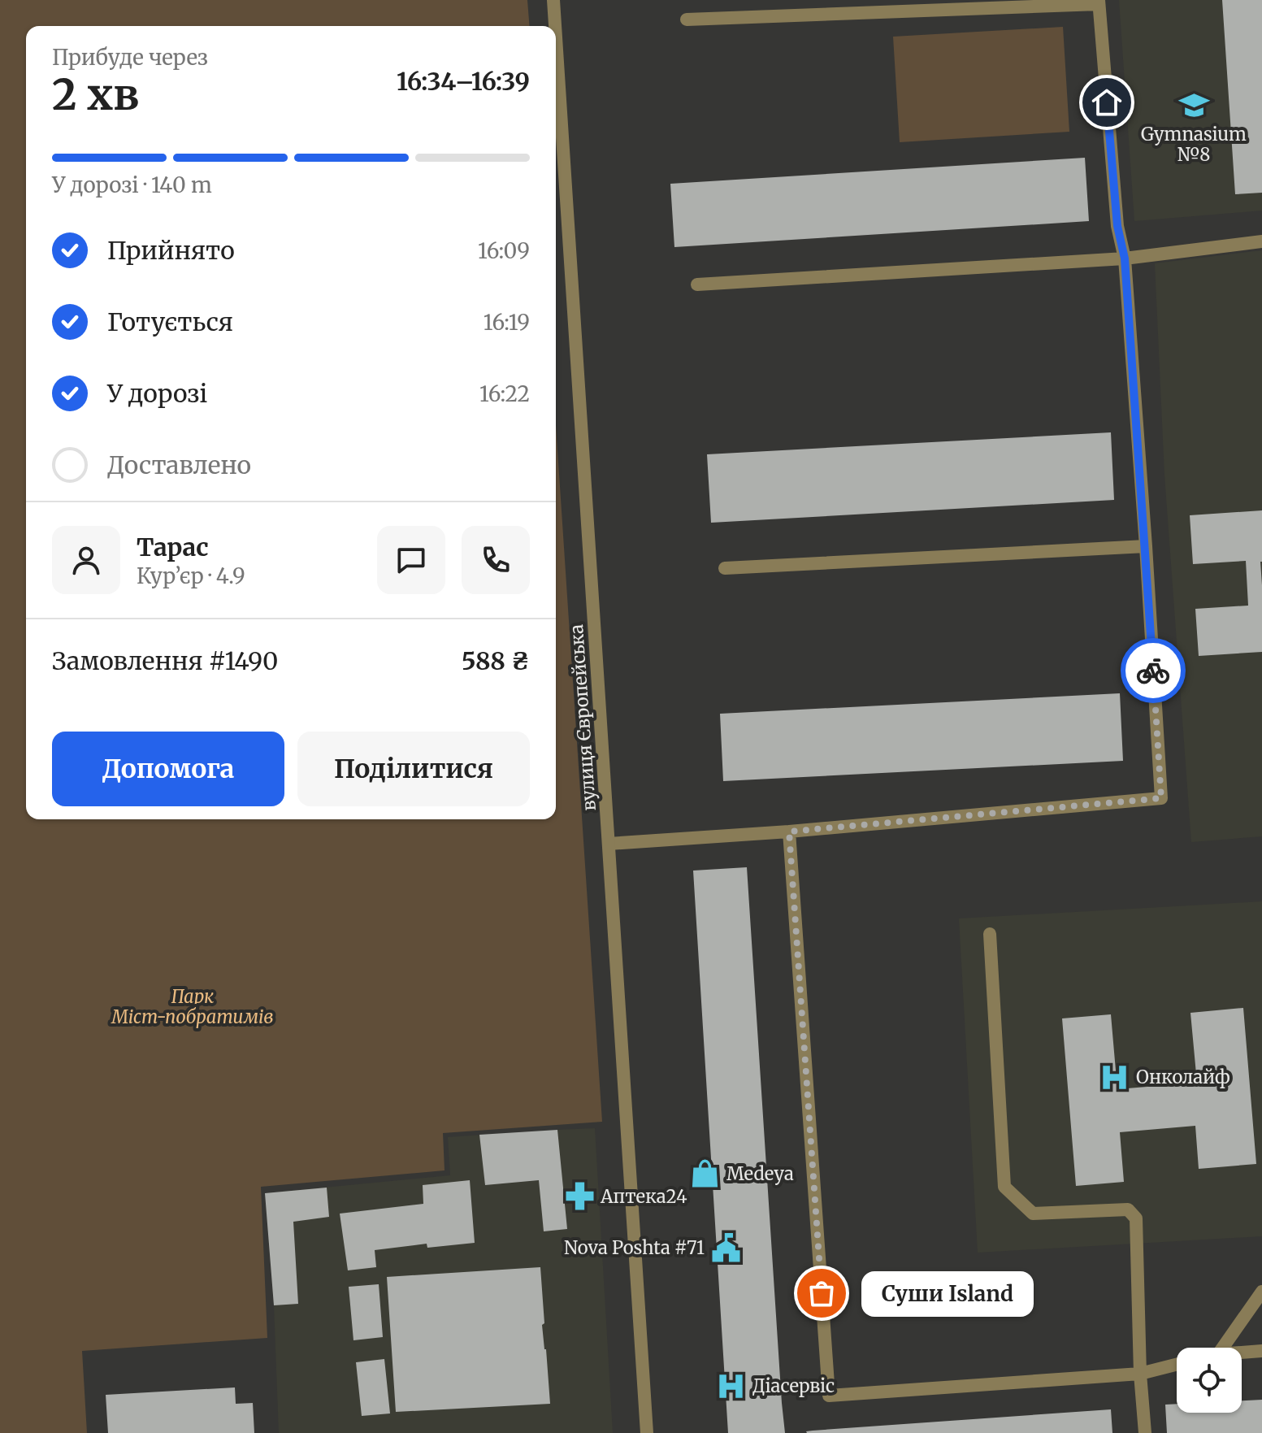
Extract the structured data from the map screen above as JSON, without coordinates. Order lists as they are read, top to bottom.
{
  "streets": {
    "street": ["вулиця Європейська"]
  },
  "parks": ["Парк Міст-побратимів"],
  "places": {
    "school or university": ["Gymnasium №8"],
    "hospital": ["Онколайф", "Діасервіс"],
    "shop": ["Medeya"],
    "pharmacy": ["Аптека24"],
    "public building": ["Nova Poshta #71"],
    "other": ["Суши Island"]
  },
  "page": {
    "heading": ["2 хв", "Прибуде через", "16:34–16:39"],
    "panel": [
      "Тарас",
      "Кур’єр · 4.9",
      "Замовлення #1490",
      "588 ₴"
    ],
    "bar": "У дорозі · 140 m",
    "list": [
      ["Прийнято", "16:09"],
      ["Готується", "16:19"],
      ["У дорозі", "16:22"],
      "Доставлено"
    ],
    "buttons": ["Допомога", "Поділитися"],
    "bubble": "Суши Island"
  }
}
